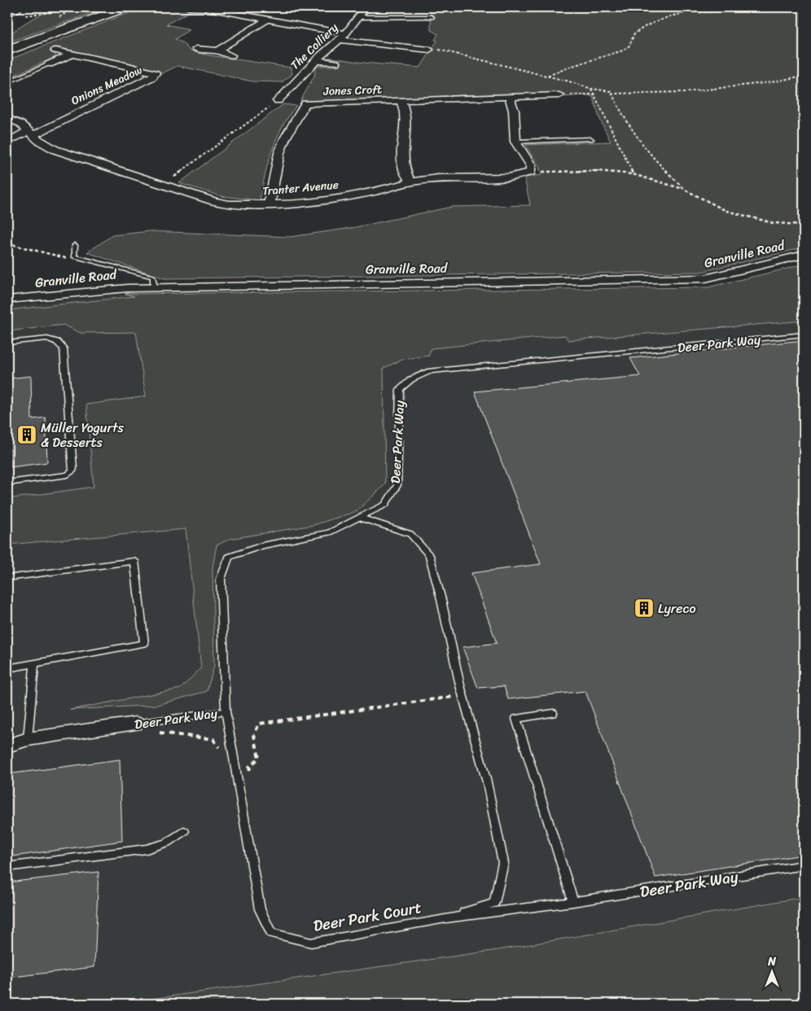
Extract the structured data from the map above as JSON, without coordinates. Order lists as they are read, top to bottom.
{
  "streets": {
    "street": [
      "The Colliery",
      "Onions Meadow",
      "Jones Croft",
      "Tranter Avenue",
      "Granville Road",
      "Deer Park Way"
    ],
    "lane": ["Deer Park Court"]
  },
  "crossings": [
    ["Onions Meadow", "Tranter Avenue"],
    ["Jones Croft", "Tranter Avenue"],
    ["Deer Park Way", "Deer Park Court"]
  ],
  "places": {
    "building": ["Müller Yogurts & Desserts", "Lyreco"]
  },
  "north": "top"
}
